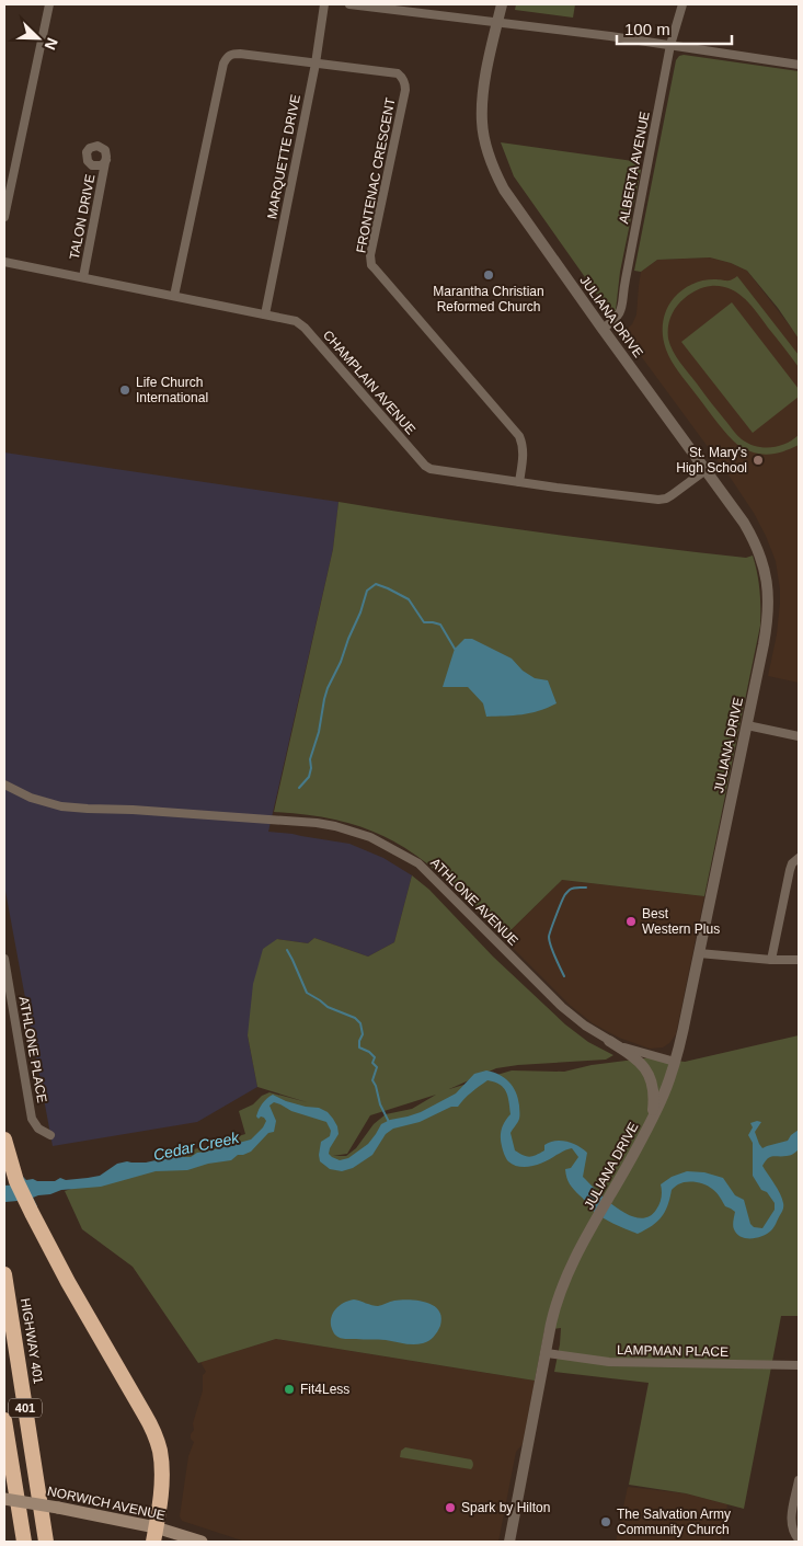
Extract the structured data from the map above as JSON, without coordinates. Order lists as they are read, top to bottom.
{
  "streets": {
    "highway": ["HIGHWAY 401", "401"],
    "main road": ["NORWICH AVENUE"],
    "street": [
      "MARQUETTE DRIVE",
      "ALBERTA AVENUE",
      "FRONTENAC CRESCENT",
      "TALON DRIVE",
      "JULIANA DRIVE",
      "CHAMPLAIN AVENUE",
      "ATHLONE AVENUE",
      "ATHLONE PLACE",
      "LAMPMAN PLACE"
    ]
  },
  "crossings": [
    ["MARQUETTE DRIVE", "FRONTENAC CRESCENT"],
    ["MARQUETTE DRIVE", "CHAMPLAIN AVENUE"],
    ["ALBERTA AVENUE", "JULIANA DRIVE"],
    ["FRONTENAC CRESCENT", "CHAMPLAIN AVENUE"],
    ["TALON DRIVE", "CHAMPLAIN AVENUE"],
    ["JULIANA DRIVE", "CHAMPLAIN AVENUE"],
    ["JULIANA DRIVE", "ATHLONE AVENUE"],
    ["JULIANA DRIVE", "LAMPMAN PLACE"]
  ],
  "water": ["Cedar Creek"],
  "places": [
    "Marantha Christian Reformed Church",
    "Life Church International",
    "St. Mary's High School",
    "Best Western Plus",
    "Fit4Less",
    "Spark by Hilton",
    "The Salvation Army Community Church"
  ],
  "scale_bar": "100 m",
  "north": "bottom right"
}
